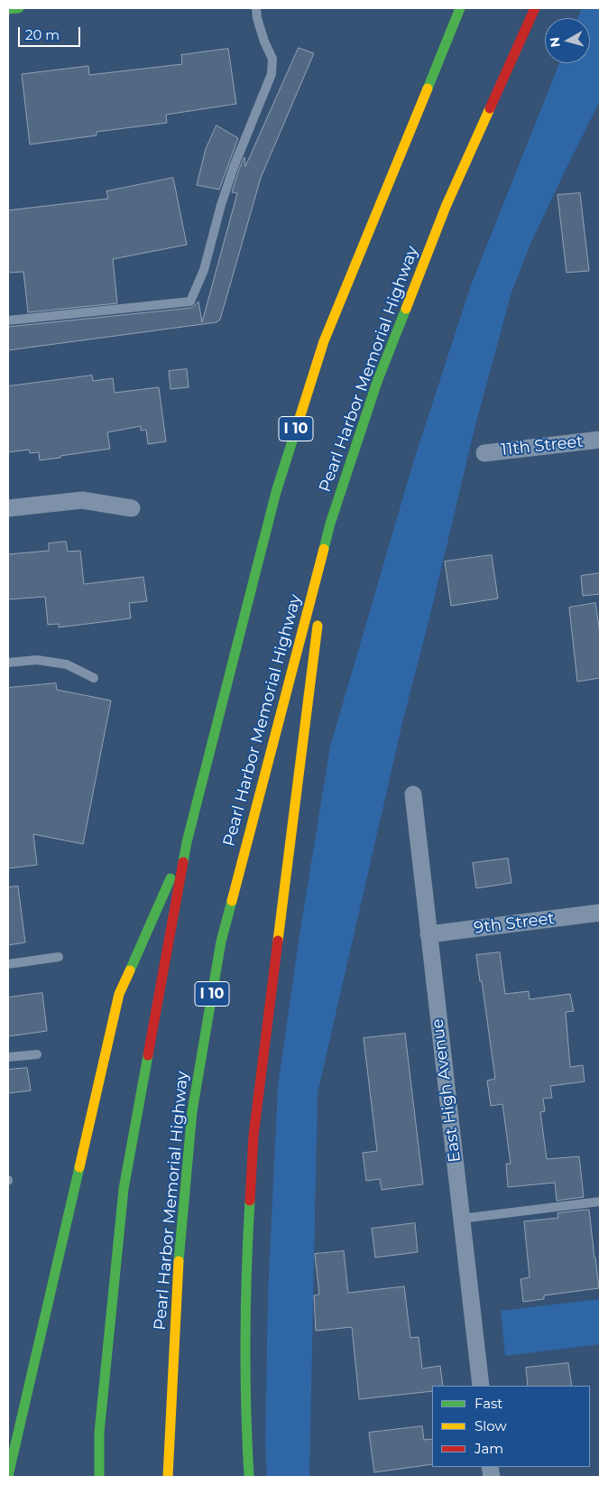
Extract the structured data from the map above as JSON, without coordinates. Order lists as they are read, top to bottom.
{
  "streets": {
    "main road": ["Pearl Harbor Memorial Highway", "I 10"],
    "street": ["11th Street", "9th Street", "East High Avenue"]
  },
  "crossings": [
    ["9th Street", "East High Avenue"]
  ],
  "legend": ["Fast", "Slow", "Jam"],
  "scale_bar": "20 m",
  "north": "left"
}
